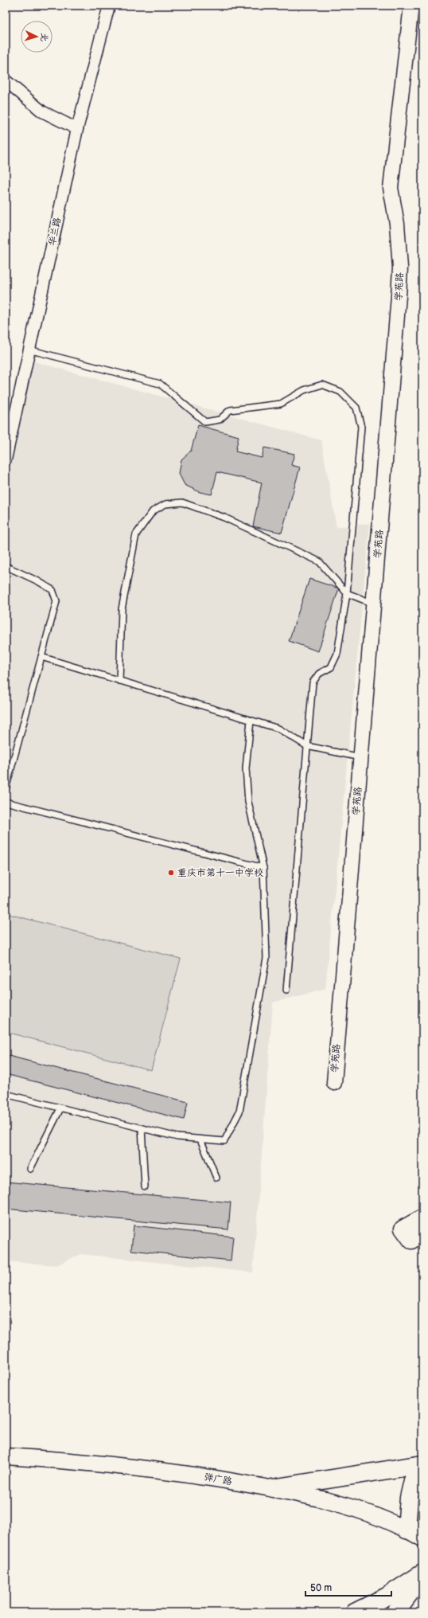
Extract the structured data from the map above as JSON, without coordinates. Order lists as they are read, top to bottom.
{
  "streets": {
    "main road": ["弹广路"],
    "street": ["华兰路", "学苑路"]
  },
  "places": ["重庆市第十一中学校"],
  "scale_bar": "50 m",
  "north": "right"
}
